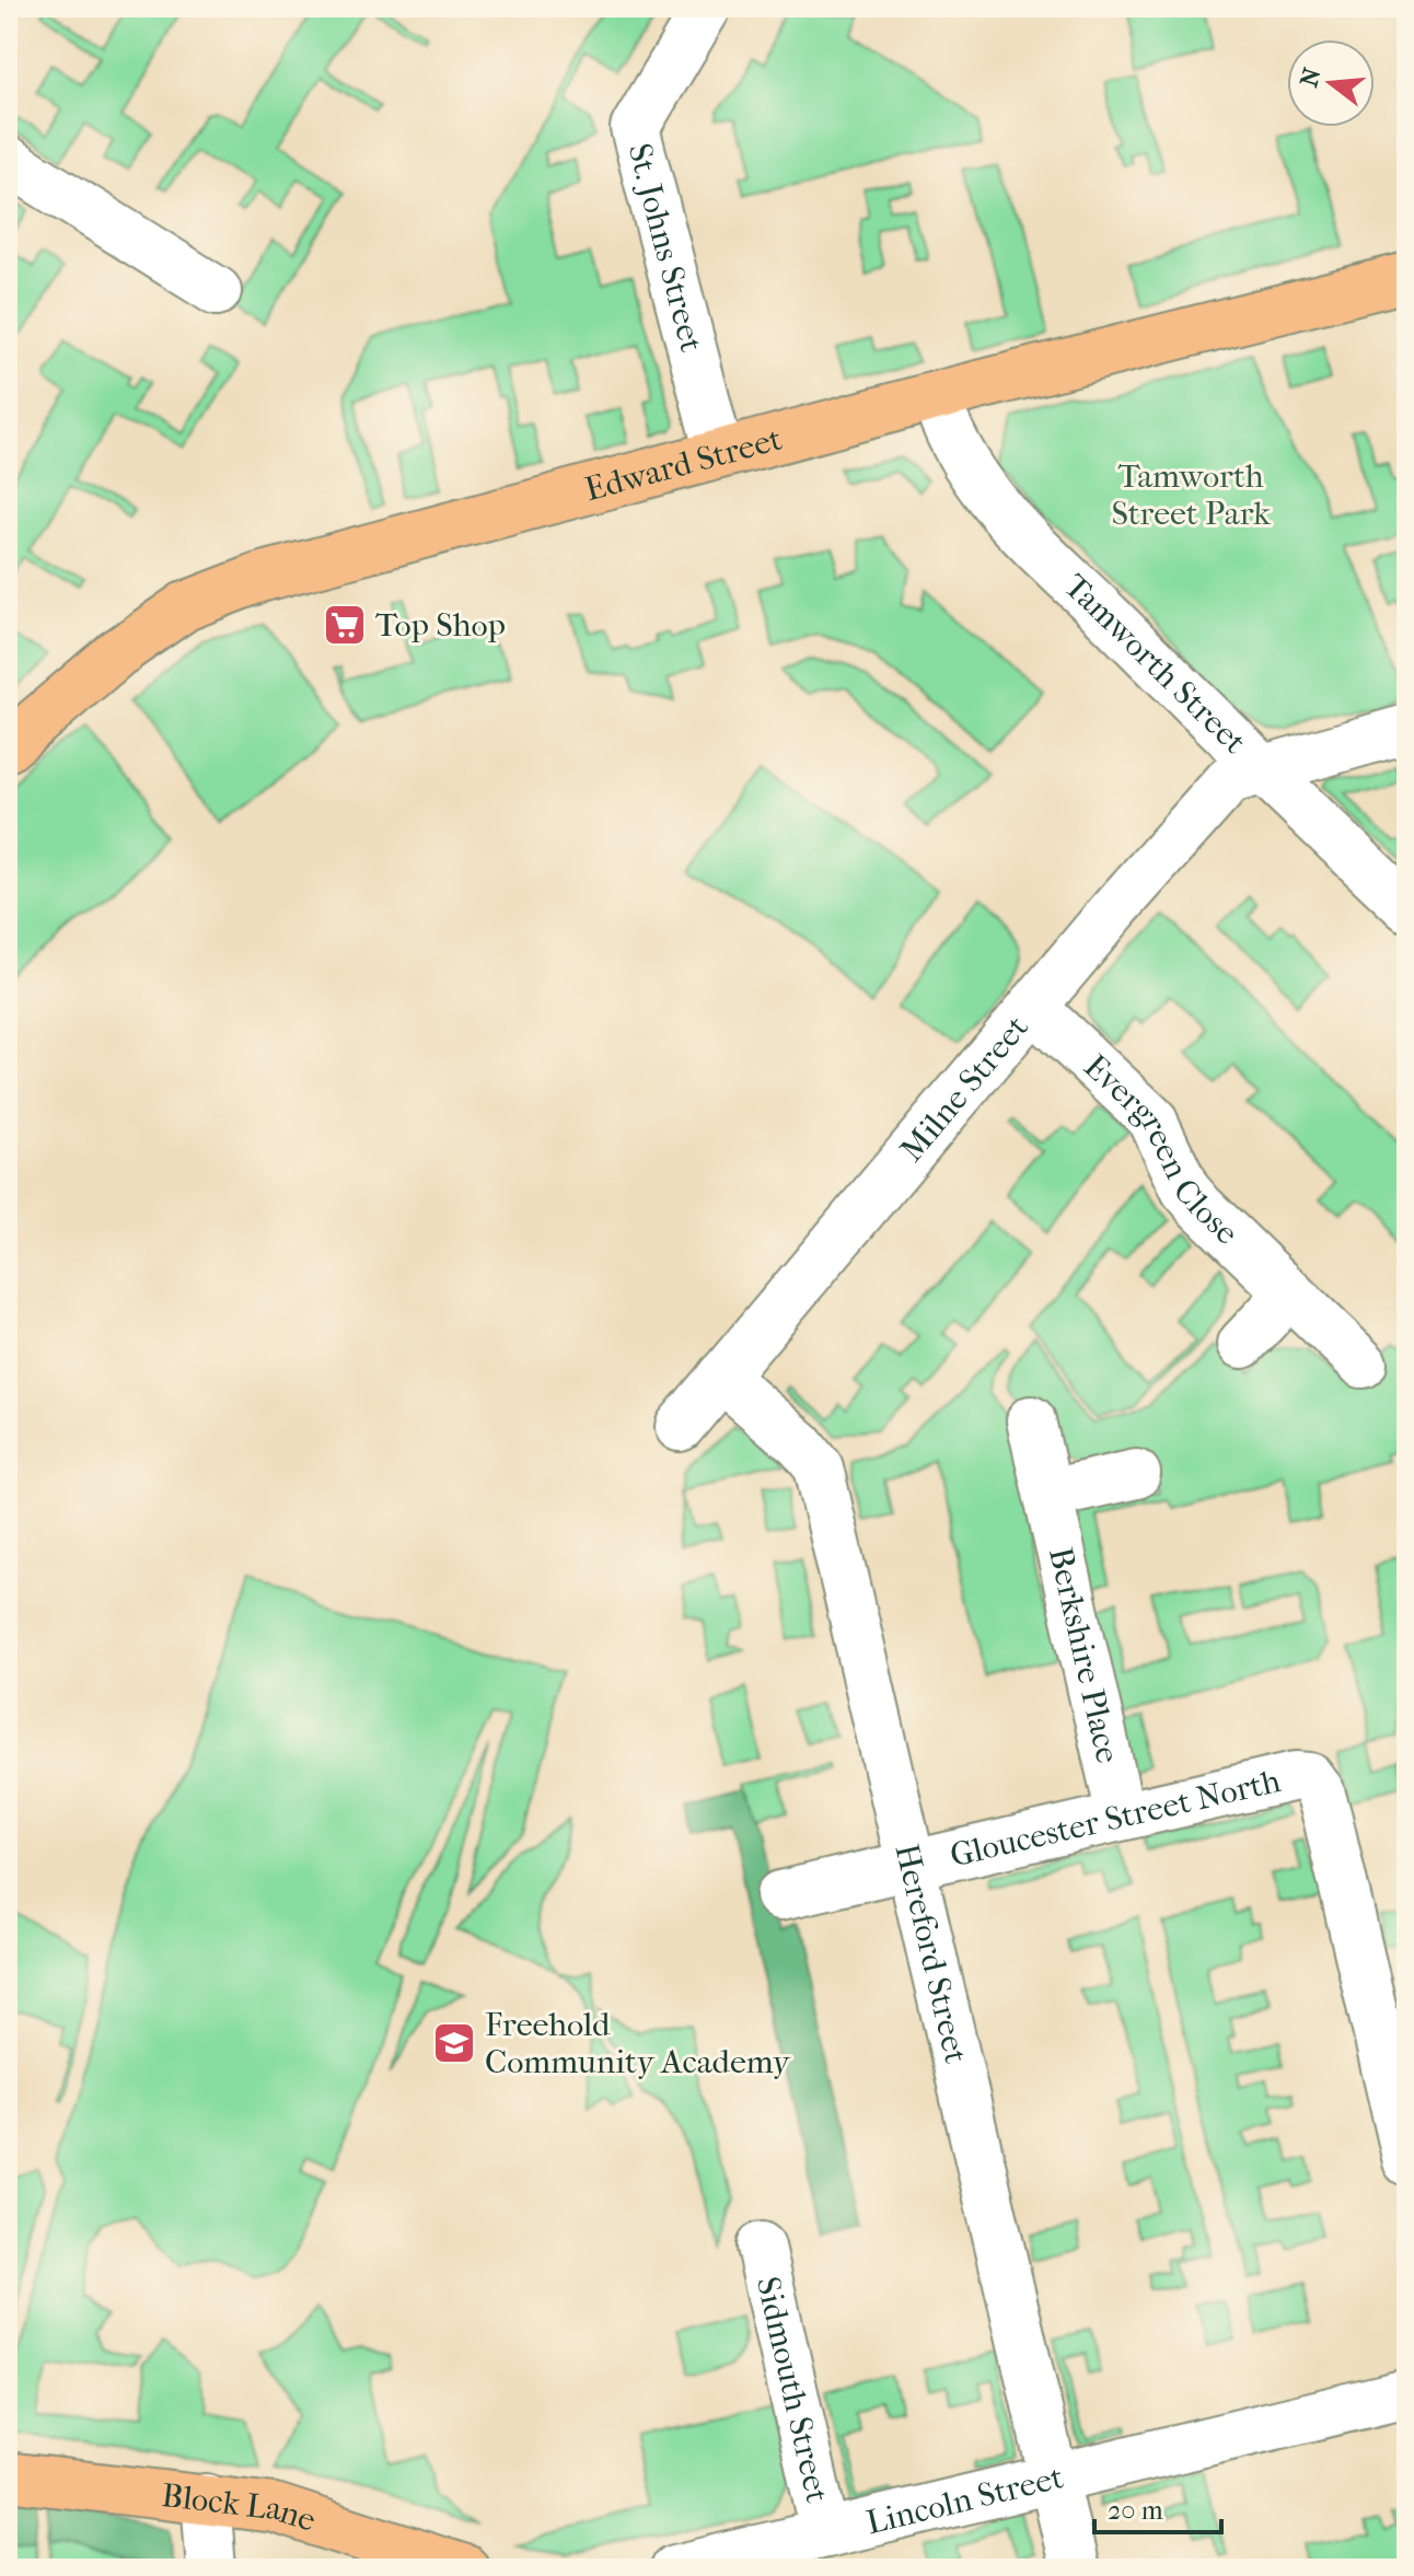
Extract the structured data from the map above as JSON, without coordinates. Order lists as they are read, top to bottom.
{
  "streets": {
    "main road": ["Edward Street", "Block Lane"],
    "street": [
      "St. Johns Street",
      "Tamworth Street",
      "Milne Street",
      "Evergreen Close",
      "Berkshire Place",
      "Gloucester Street North",
      "Hereford Street",
      "Sidmouth Street",
      "Lincoln Street"
    ]
  },
  "crossings": [
    ["St. Johns Street", "Edward Street"],
    ["Edward Street", "Tamworth Street"],
    ["Tamworth Street", "Milne Street"],
    ["Milne Street", "Evergreen Close"],
    ["Milne Street", "Hereford Street"],
    ["Berkshire Place", "Gloucester Street North"],
    ["Gloucester Street North", "Hereford Street"],
    ["Hereford Street", "Lincoln Street"],
    ["Sidmouth Street", "Lincoln Street"]
  ],
  "parks": ["Tamworth Street Park"],
  "places": {
    "supermarket": ["Top Shop"],
    "school or university": ["Freehold Community Academy"]
  },
  "scale_bar": "20 m",
  "north": "left"
}
